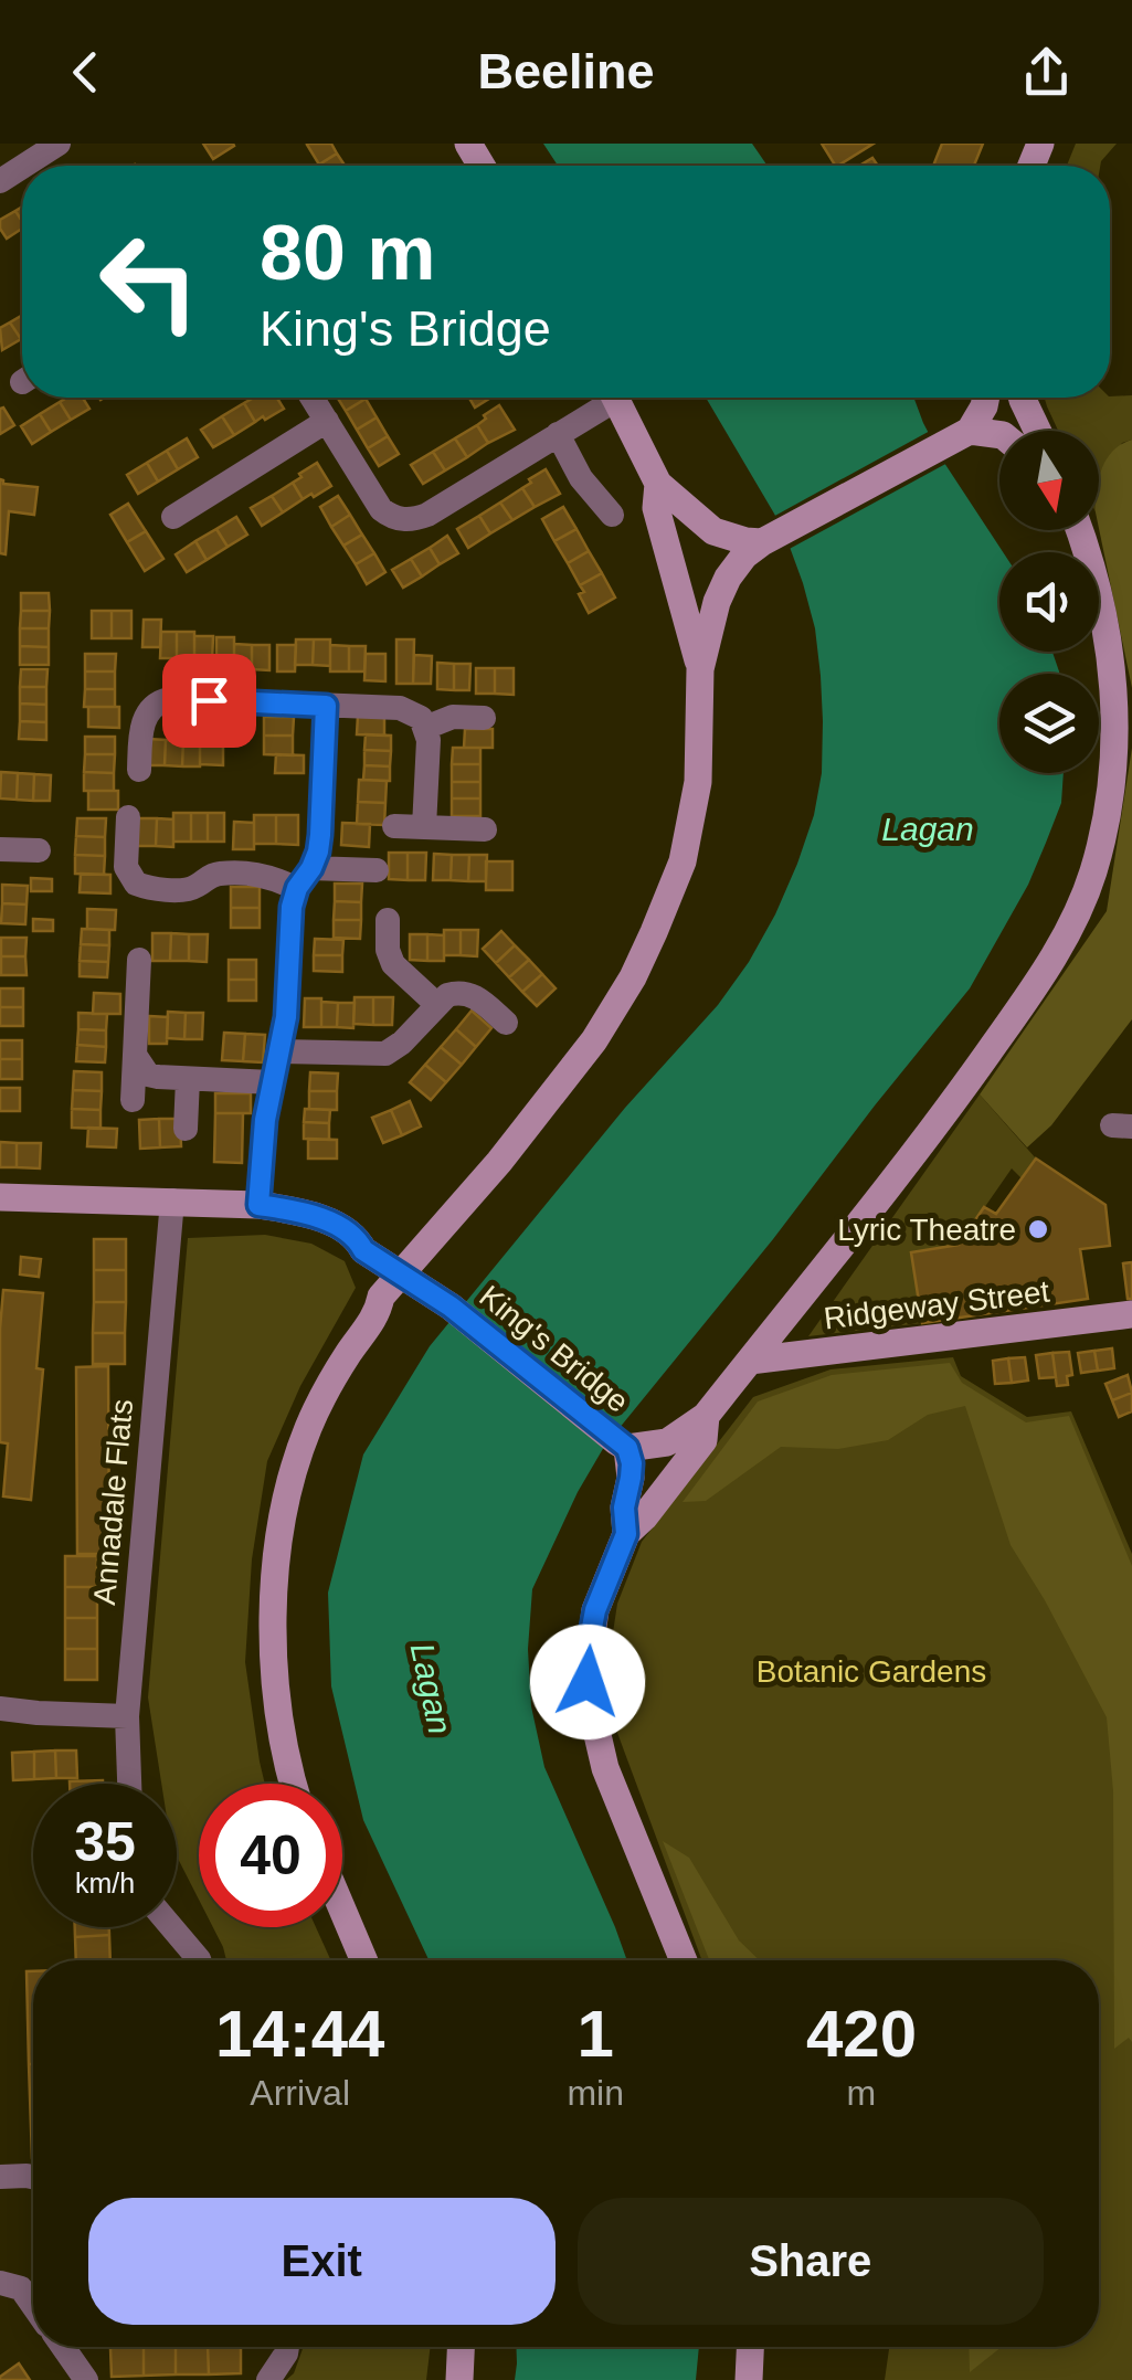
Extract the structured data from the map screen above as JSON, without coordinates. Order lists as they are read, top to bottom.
{
  "streets": {
    "street": ["Ridgeway Street", "King's Bridge", "Annadale Flats"]
  },
  "water": ["Lagan"],
  "parks": ["Botanic Gardens"],
  "places": ["Lyric Theatre"],
  "north": "bottom",
  "page": {
    "header": "Beeline",
    "turn": ["80 m", "King's Bridge"],
    "speed": "35 km/h",
    "limit": "40",
    "eta": [
      "14:44",
      "Arrival",
      "1",
      "min",
      "420",
      "m"
    ],
    "buttons": ["Exit", "Share"]
  }
}
